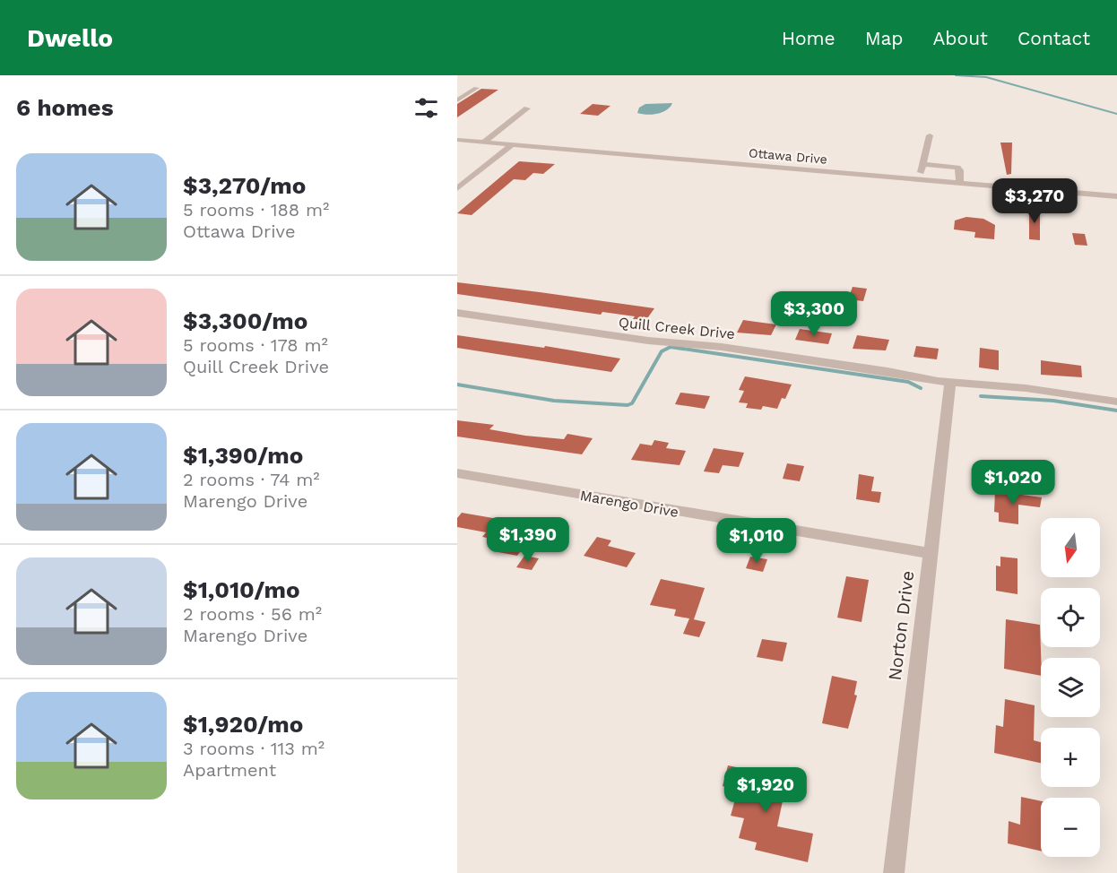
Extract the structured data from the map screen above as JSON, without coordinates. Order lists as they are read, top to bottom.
{
  "streets": {
    "street": [
      "Ottawa Drive",
      "Quill Creek Drive",
      "Marengo Drive",
      "Norton Drive"
    ]
  },
  "crossings": [
    ["Quill Creek Drive", "Norton Drive"],
    ["Marengo Drive", "Norton Drive"]
  ],
  "north": "bottom",
  "page": {
    "header": "Dwello",
    "nav": [
      "Home",
      "Map",
      "About",
      "Contact"
    ],
    "heading": "6 homes",
    "list": [
      {
        "name": "$3,270/mo",
        "note": "5 rooms · 188 m² · Ottawa Drive"
      },
      {
        "name": "$3,300/mo",
        "note": "5 rooms · 178 m² · Quill Creek Drive"
      },
      {
        "name": "$1,390/mo",
        "note": "2 rooms · 74 m² · Marengo Drive"
      },
      {
        "name": "$1,010/mo",
        "note": "2 rooms · 56 m² · Marengo Drive"
      },
      {
        "name": "$1,920/mo",
        "note": "3 rooms · 113 m² · Apartment"
      }
    ],
    "price": [
      "$3,270",
      "$3,300",
      "$1,020",
      "$1,390",
      "$1,010",
      "$1,920"
    ],
    "map_buttons": ["+", "−"]
  }
}
